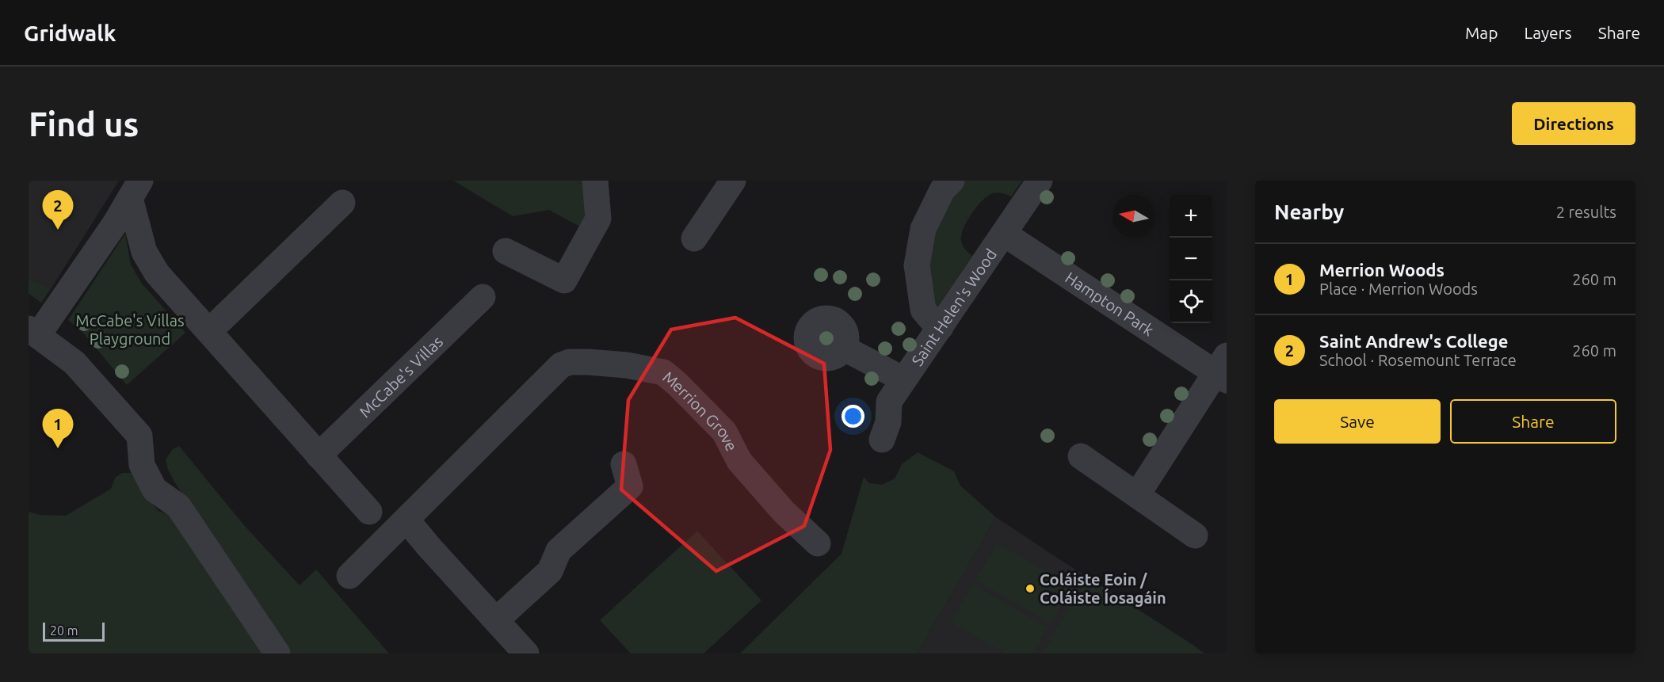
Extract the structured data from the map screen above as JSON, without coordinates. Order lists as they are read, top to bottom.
{
  "streets": {
    "street": [
      "Hampton Park",
      "Saint Helen's Wood",
      "McCabe's Villas",
      "Merrion Grove"
    ]
  },
  "crossings": [
    ["Hampton Park", "Saint Helen's Wood"]
  ],
  "parks": ["McCabe's Villas Playground"],
  "places": ["Coláiste Eoin / Coláiste Íosagáin"],
  "scale_bar": "20 m",
  "north": "left",
  "page": {
    "header": "Gridwalk",
    "nav": ["Map", "Layers", "Share"],
    "buttons": [
      "Directions",
      ["Save", "Share"]
    ],
    "title": "Find us",
    "heading": ["Nearby", "2 results"],
    "pins": ["2", "1"],
    "map_buttons": ["+", "−"],
    "list": [
      {
        "mark": "1",
        "name": "Merrion Woods",
        "note": "Place · Merrion Woods",
        "value": "260 m"
      },
      {
        "mark": "2",
        "name": "Saint Andrew's College",
        "note": "School · Rosemount Terrace",
        "value": "260 m"
      }
    ],
    "scale": "20 m"
  }
}
